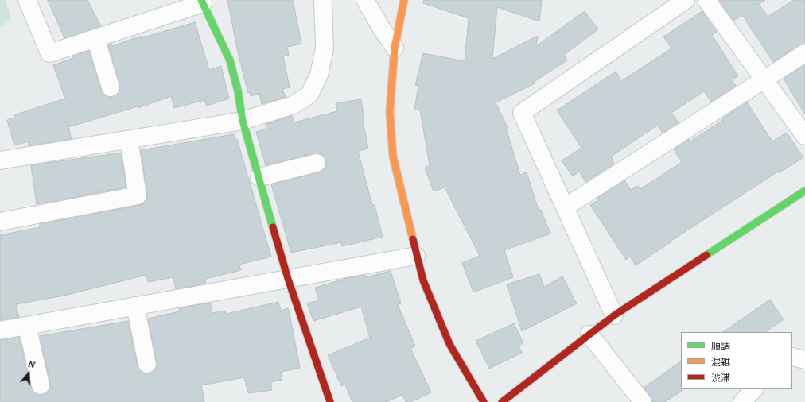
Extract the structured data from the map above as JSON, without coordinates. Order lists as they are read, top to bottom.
{
  "legend": ["順調", "混雑", "渋滞"],
  "north": "top"
}
